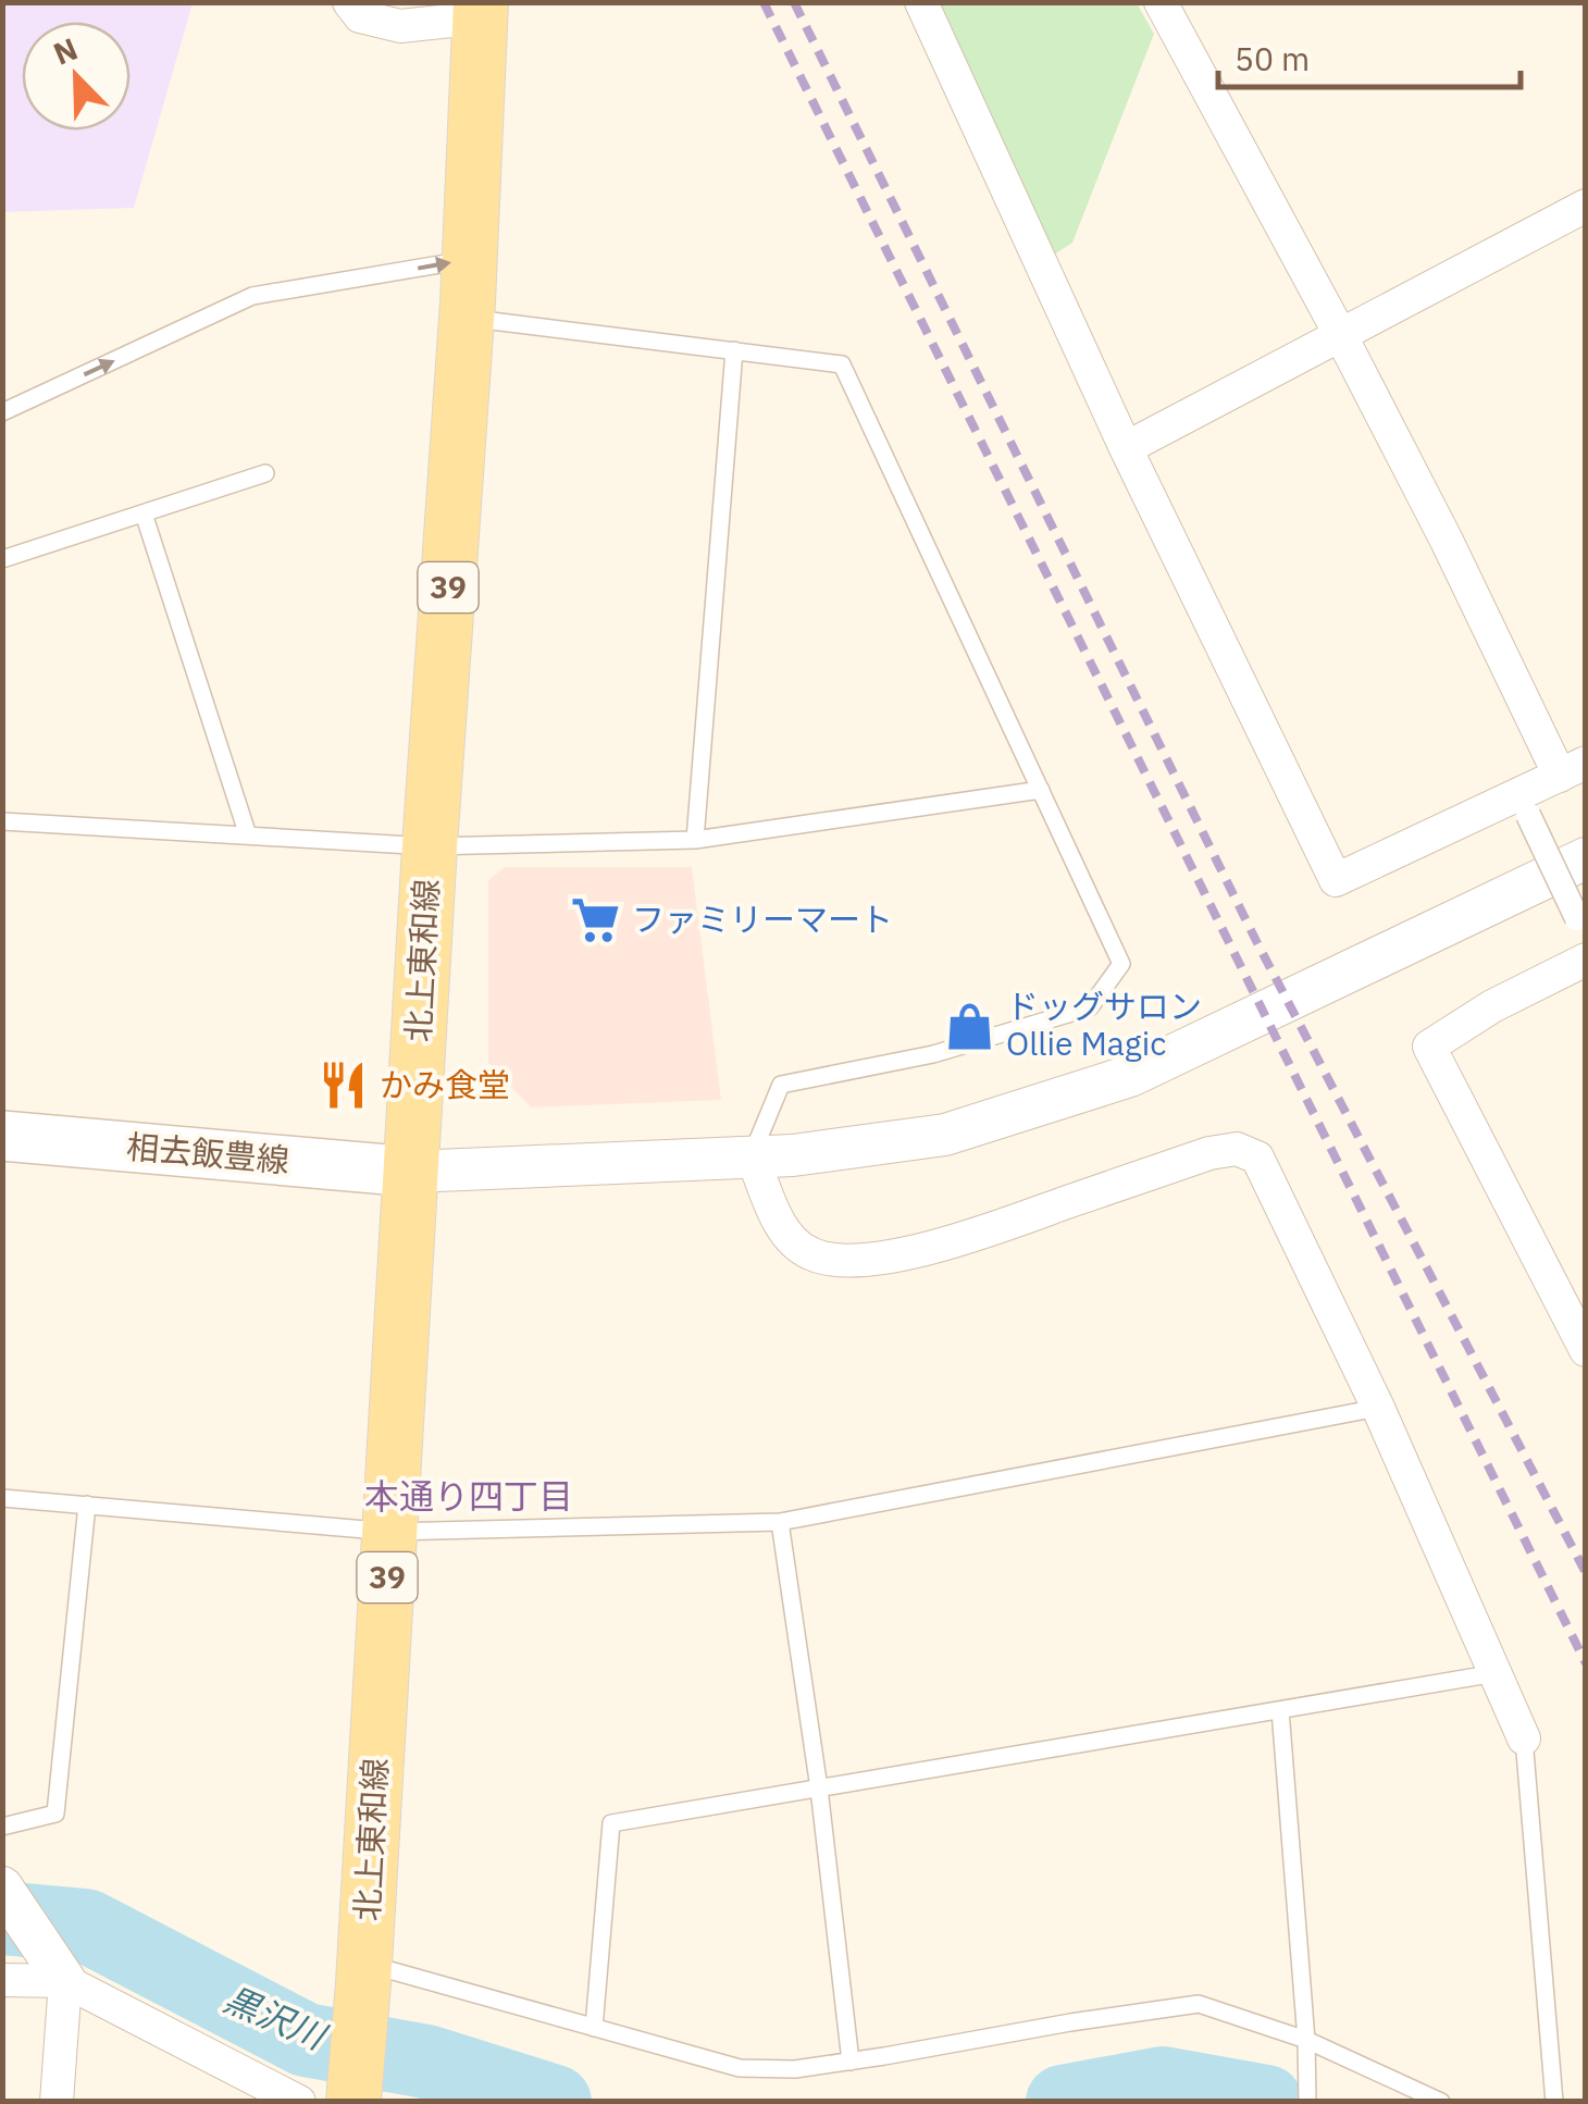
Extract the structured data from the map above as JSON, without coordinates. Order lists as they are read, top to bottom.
{
  "streets": {
    "main road": ["39", "北上東和線", "相去飯豊線"]
  },
  "crossings": [
    ["39", "北上東和線"],
    ["北上東和線", "相去飯豊線"]
  ],
  "districts": ["本通り四丁目"],
  "water": ["黒沢川"],
  "places": {
    "supermarket": ["ファミリーマート"],
    "shop": ["ドッグサロン Ollie Magic"],
    "restaurant": ["かみ食堂"]
  },
  "scale_bar": "50 m",
  "north": "top left"
}
